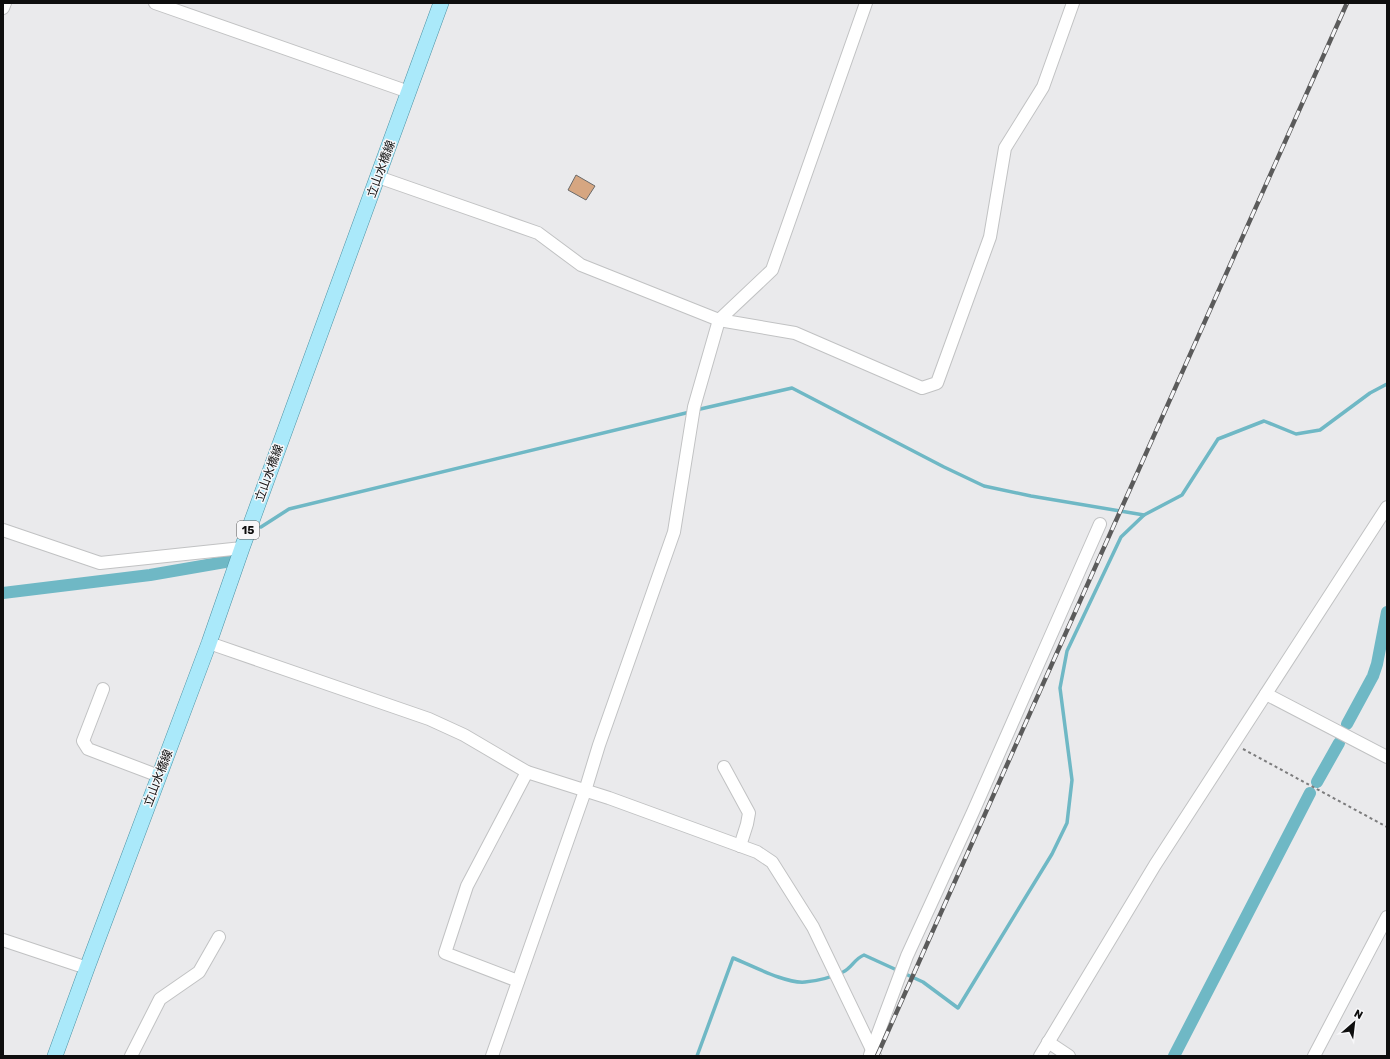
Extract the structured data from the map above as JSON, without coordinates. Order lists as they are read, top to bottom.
{
  "streets": {
    "main road": ["立山水橋線", "15"]
  },
  "north": "top right"
}
